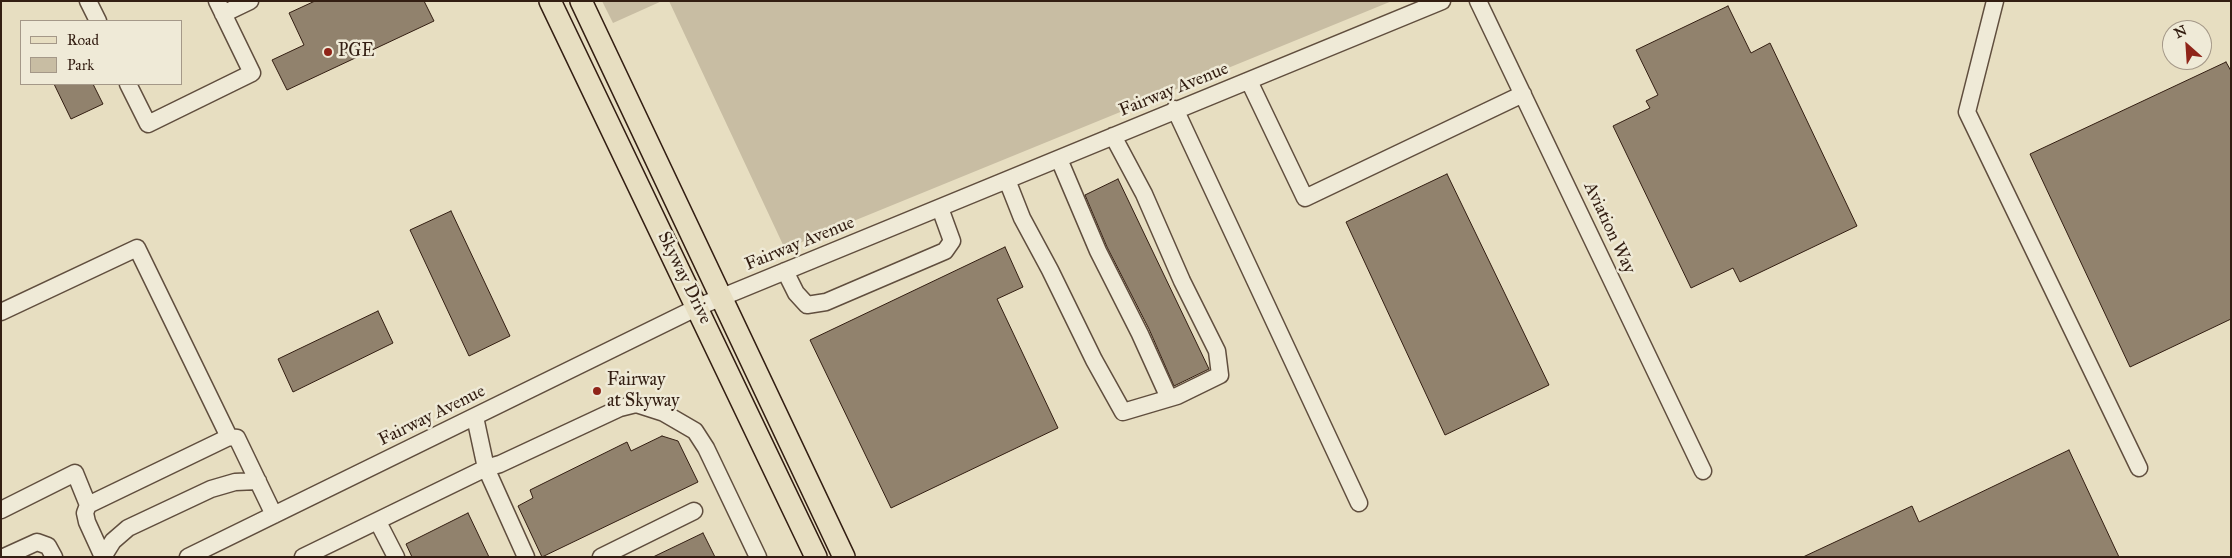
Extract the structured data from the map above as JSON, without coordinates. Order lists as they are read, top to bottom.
{
  "streets": {
    "main road": ["Skyway Drive"],
    "street": ["Fairway Avenue", "Aviation Way"]
  },
  "crossings": [
    ["Fairway Avenue", "Skyway Drive"]
  ],
  "places": ["PGE", "Fairway at Skyway"],
  "legend": ["Road", "Park"],
  "north": "top left"
}
